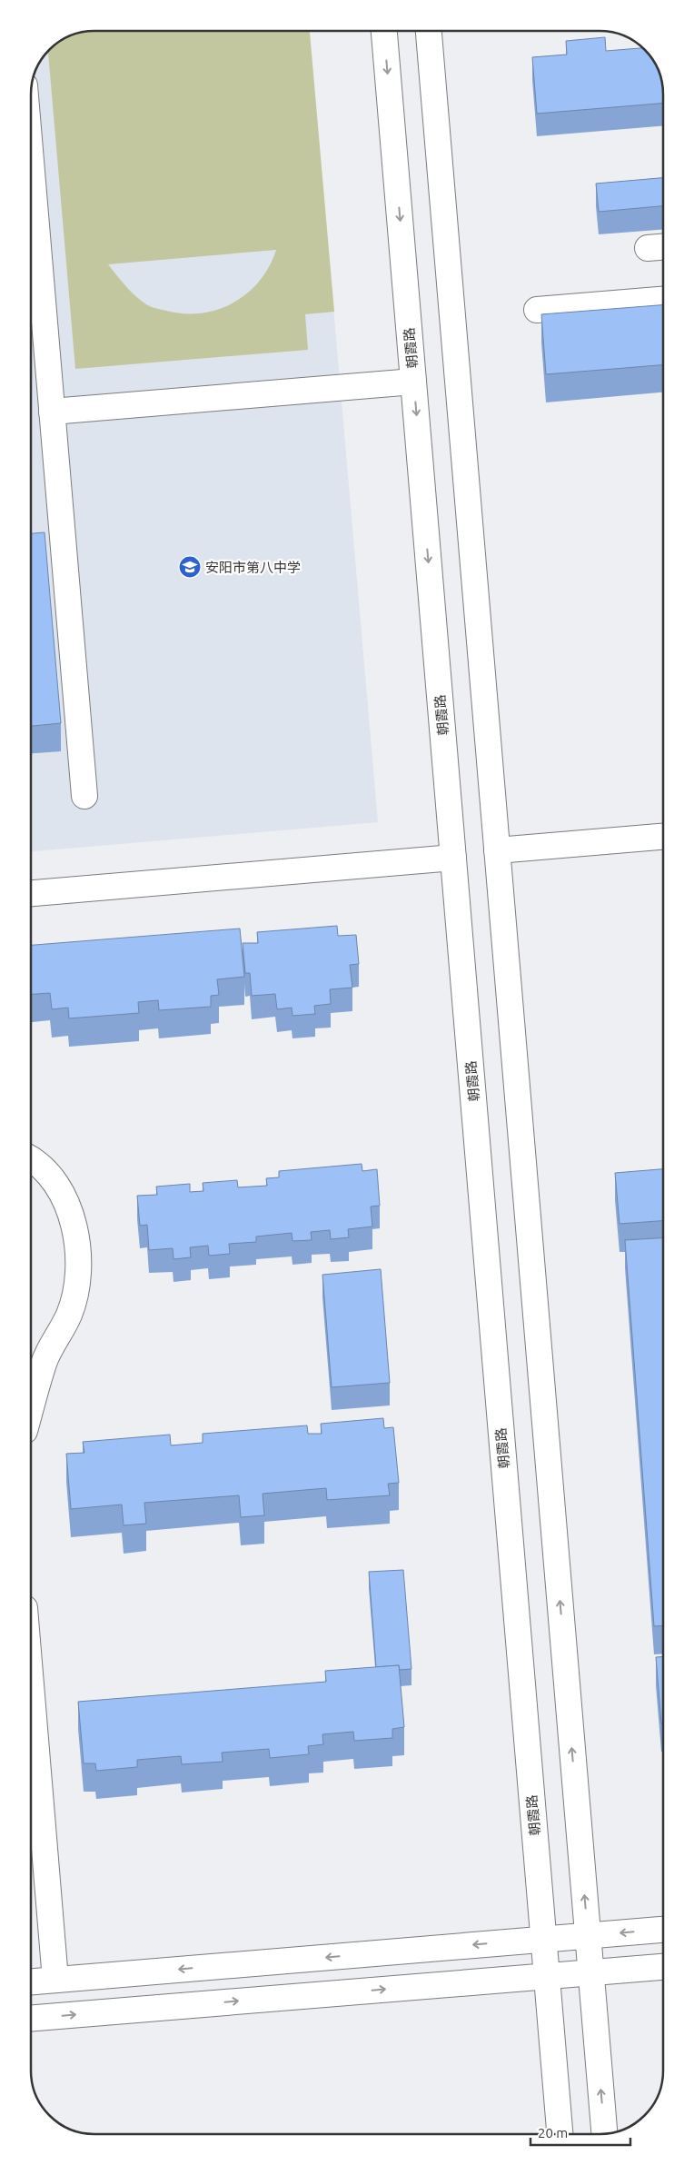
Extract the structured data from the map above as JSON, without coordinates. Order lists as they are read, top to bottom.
{
  "streets": {
    "street": ["朝霞路"]
  },
  "places": {
    "school or university": ["安阳市第八中学"]
  },
  "scale_bar": "20 m"
}
